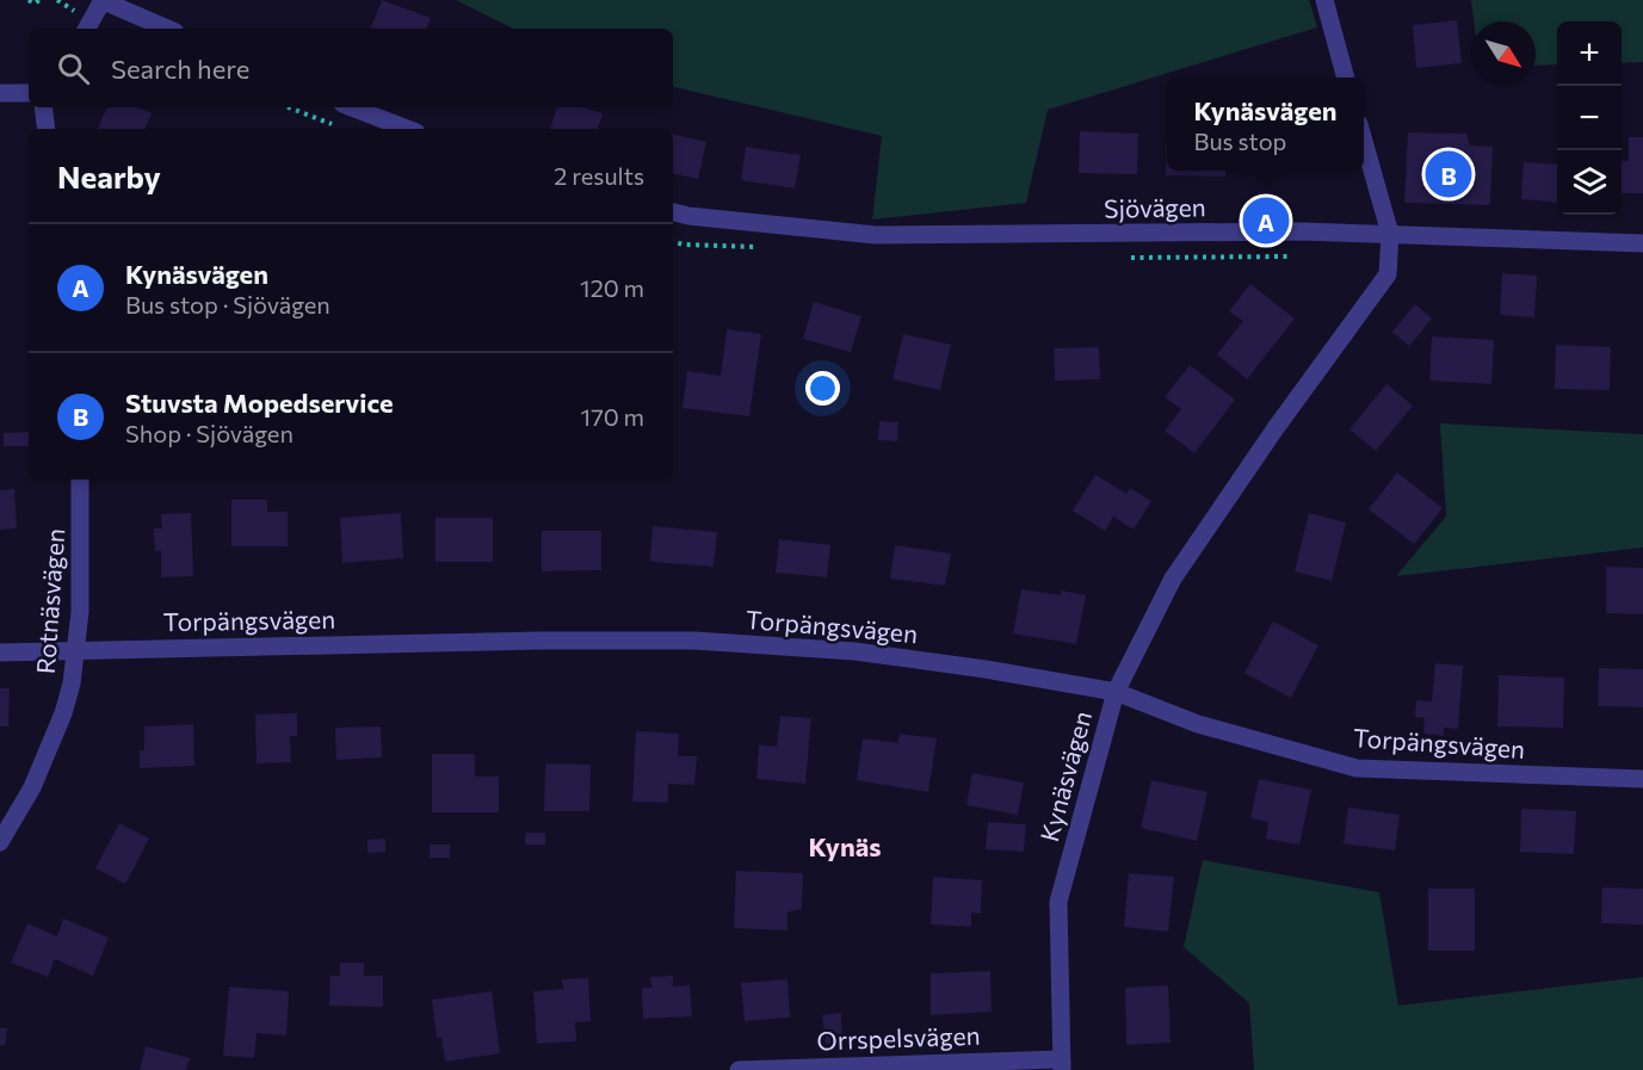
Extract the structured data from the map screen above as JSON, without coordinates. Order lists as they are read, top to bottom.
{
  "streets": {
    "street": [
      "Sjövägen",
      "Rotnäsvägen",
      "Torpängsvägen",
      "Kynäsvägen",
      "Orrspelsvägen"
    ]
  },
  "crossings": [
    ["Sjövägen", "Kynäsvägen"],
    ["Rotnäsvägen", "Torpängsvägen"],
    ["Torpängsvägen", "Kynäsvägen"],
    ["Kynäsvägen", "Orrspelsvägen"]
  ],
  "districts": ["Kynäs"],
  "north": "bottom right",
  "page": {
    "map_buttons": ["+", "−"],
    "search": "Search here",
    "popup": ["Kynäsvägen", "Bus stop"],
    "heading": ["Nearby", "2 results"],
    "pins": ["B", "A"],
    "list": [
      {
        "mark": "A",
        "name": "Kynäsvägen",
        "note": "Bus stop · Sjövägen",
        "value": "120 m"
      },
      {
        "mark": "B",
        "name": "Stuvsta Mopedservice",
        "note": "Shop · Sjövägen",
        "value": "170 m"
      }
    ]
  }
}
